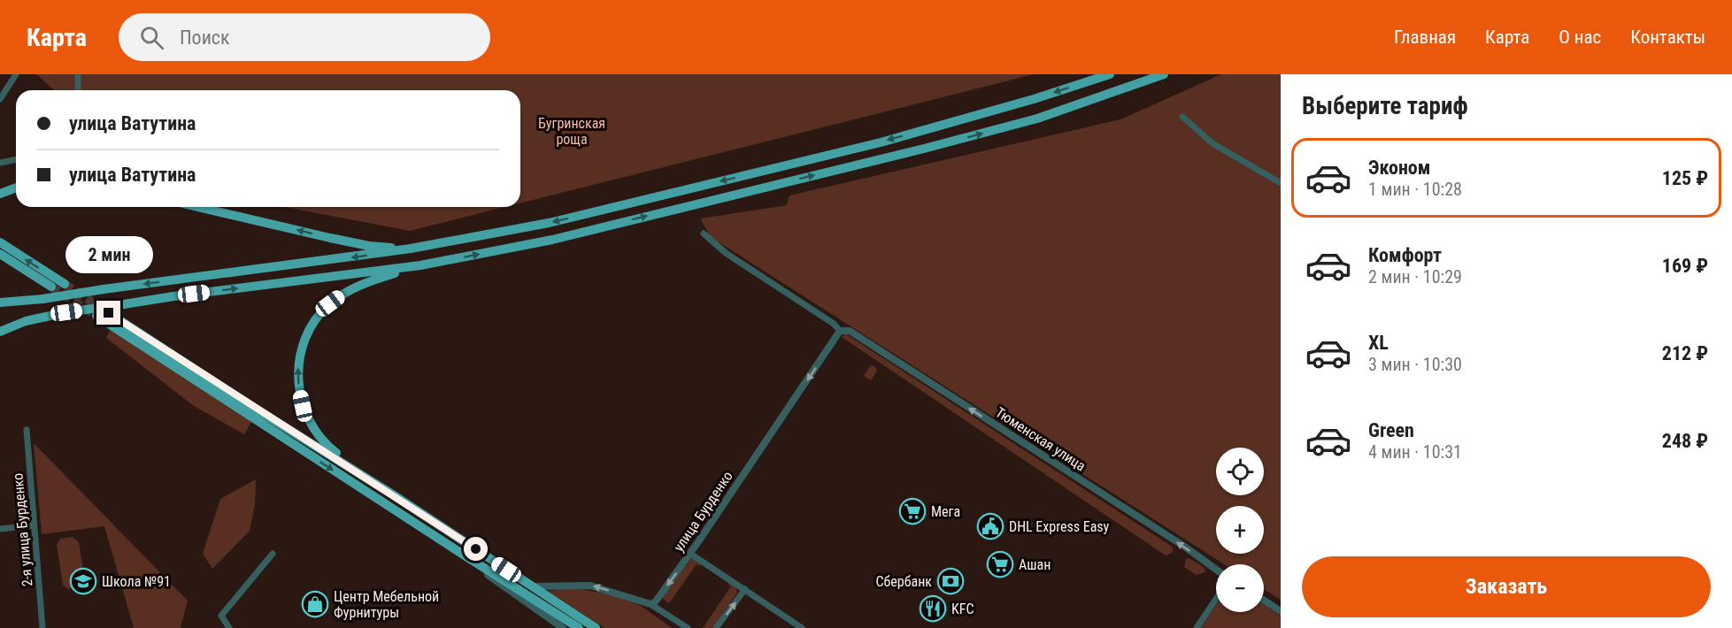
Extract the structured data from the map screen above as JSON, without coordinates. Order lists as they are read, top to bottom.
{
  "streets": {
    "street": ["Тюменская улица", "улица Бурденко", "2-я улица Бурденко"]
  },
  "crossings": [
    ["Тюменская улица", "улица Бурденко"]
  ],
  "one_way": ["Тюменская улица", "улица Бурденко"],
  "parks": ["Бугринская роща"],
  "places": {
    "supermarket": ["Мега", "Ашан"],
    "public building": ["DHL Express Easy"],
    "school or university": ["Школа №91"],
    "bank": ["Сбербанк"],
    "shop": ["Центр Мебельной Фурнитуры"],
    "restaurant": ["KFC"]
  },
  "page": {
    "header": "Карта",
    "search": "Поиск",
    "nav": [
      "Главная",
      "Карта",
      "О нас",
      "Контакты"
    ],
    "heading": "Выберите тариф",
    "banner": ["улица Ватутина", "улица Ватутина"],
    "list": [
      {
        "name": "Эконом",
        "note": "1 мин · 10:28",
        "value": "125 ₽"
      },
      {
        "name": "Комфорт",
        "note": "2 мин · 10:29",
        "value": "169 ₽"
      },
      {
        "name": "XL",
        "note": "3 мин · 10:30",
        "value": "212 ₽"
      },
      {
        "name": "Green",
        "note": "4 мин · 10:31",
        "value": "248 ₽"
      }
    ],
    "bubble": "2 мин",
    "map_buttons": ["+", "−"],
    "buttons": "Заказать"
  }
}
